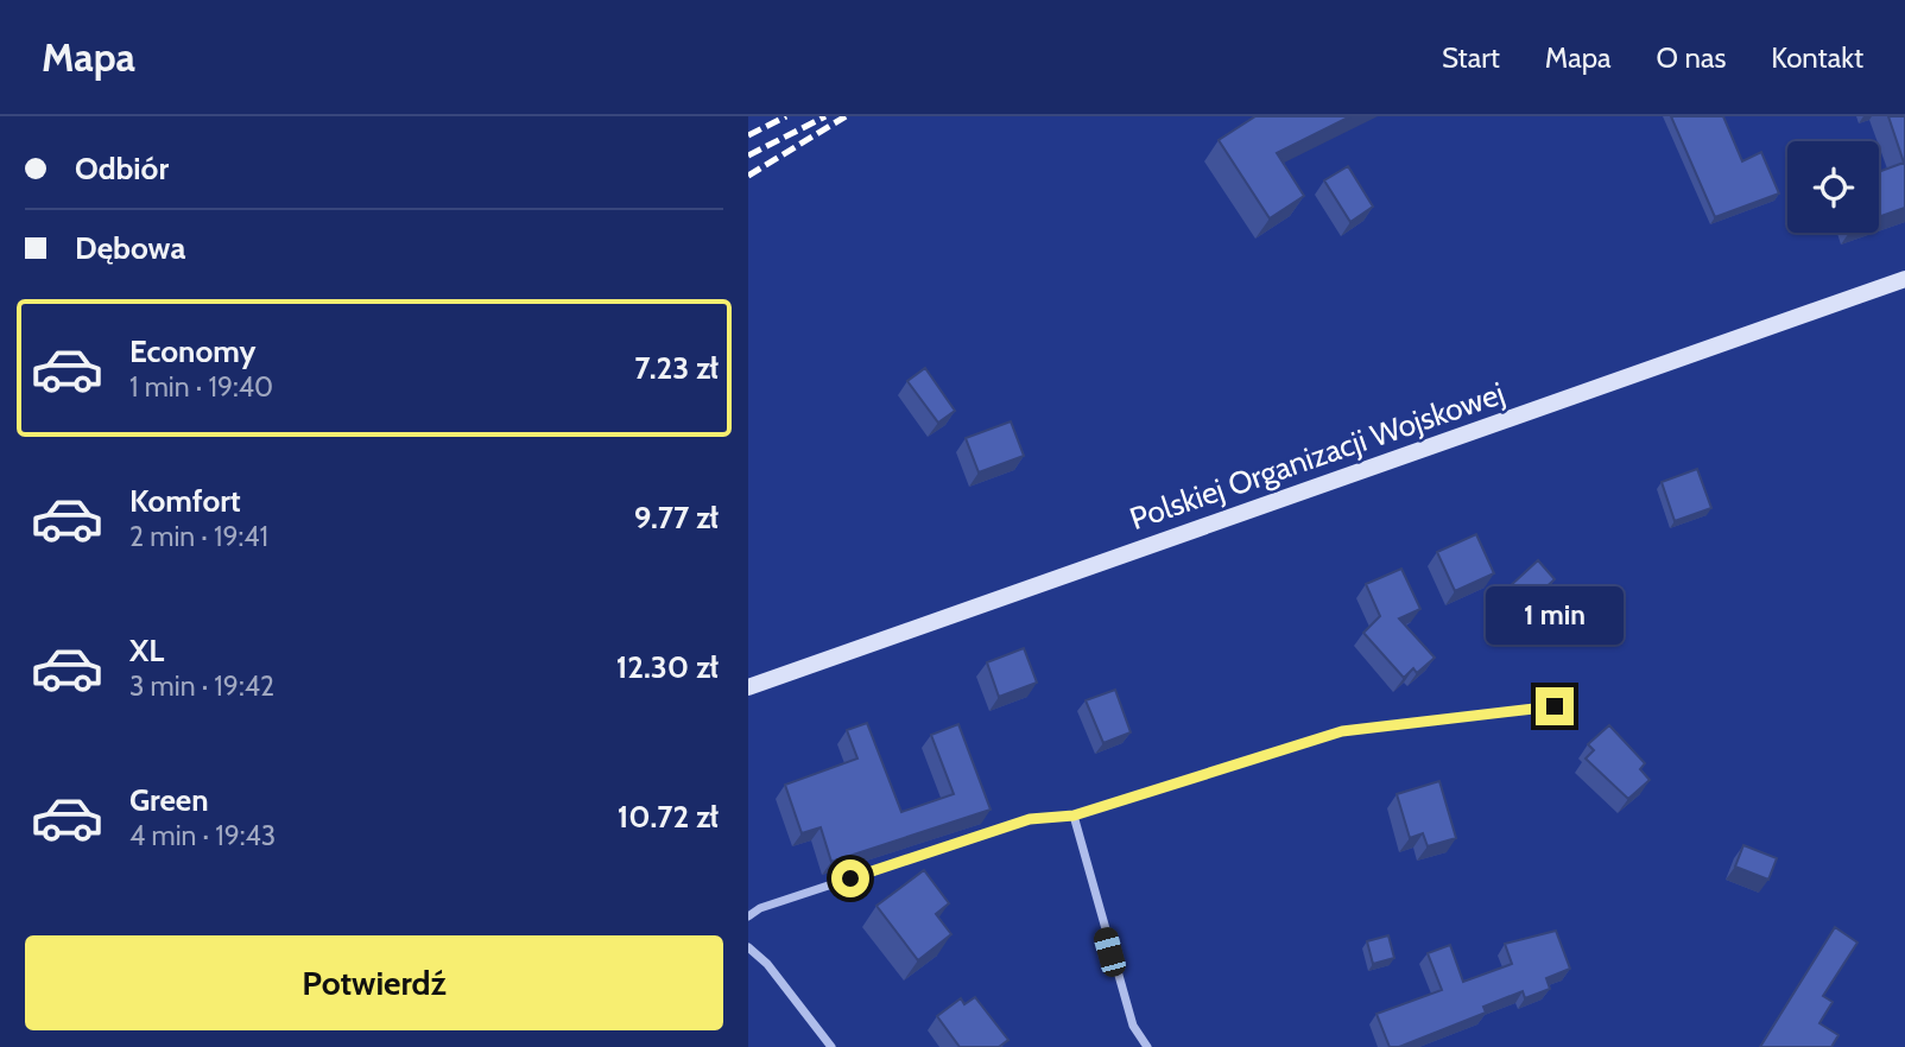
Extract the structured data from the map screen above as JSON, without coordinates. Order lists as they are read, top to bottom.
{
  "streets": {
    "main road": ["Polskiej Organizacji Wojskowej"]
  },
  "page": {
    "header": "Mapa",
    "nav": [
      "Start",
      "Mapa",
      "O nas",
      "Kontakt"
    ],
    "banner": ["Odbiór", "Dębowa"],
    "list": [
      {
        "name": "Economy",
        "note": "1 min · 19:40",
        "value": "7.23 zł"
      },
      {
        "name": "Komfort",
        "note": "2 min · 19:41",
        "value": "9.77 zł"
      },
      {
        "name": "XL",
        "note": "3 min · 19:42",
        "value": "12.30 zł"
      },
      {
        "name": "Green",
        "note": "4 min · 19:43",
        "value": "10.72 zł"
      }
    ],
    "bubble": "1 min",
    "buttons": "Potwierdź"
  }
}
